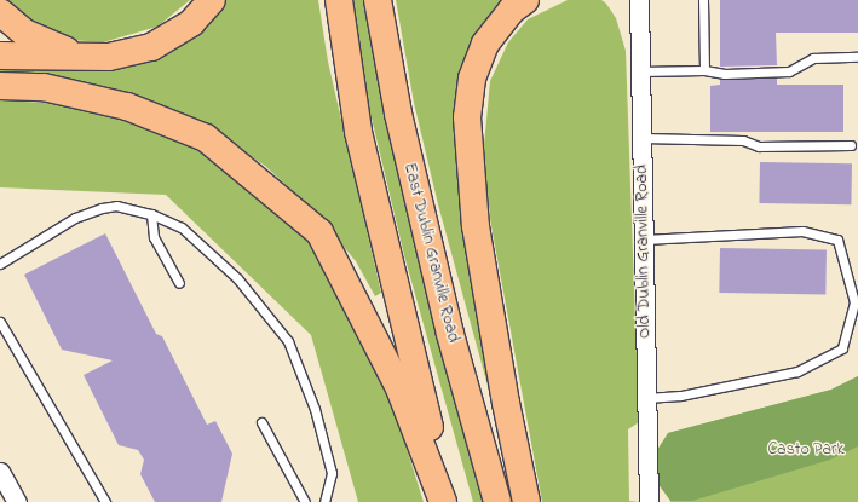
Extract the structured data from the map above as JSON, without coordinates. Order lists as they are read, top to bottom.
{
  "streets": {
    "main road": ["East Dublin Granville Road"],
    "street": ["Old Dublin Granville Road"]
  },
  "parks": ["Casto Park"]
}
